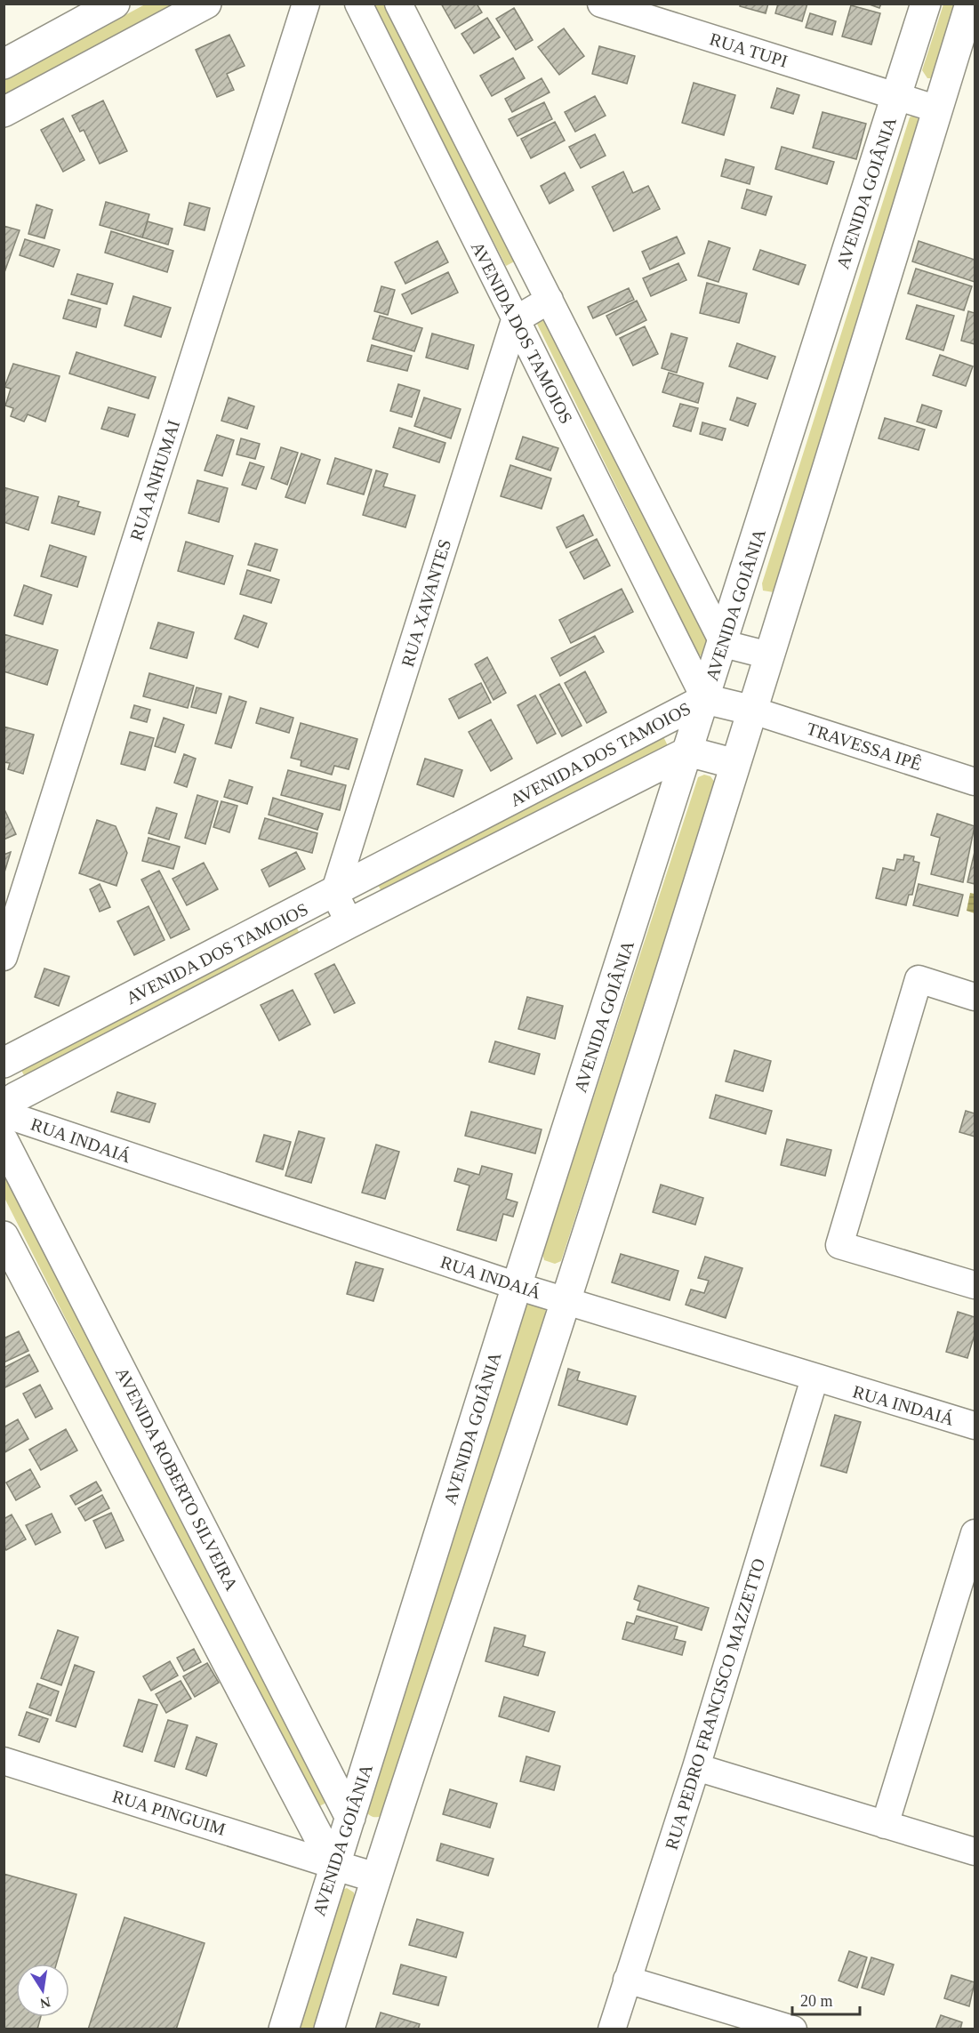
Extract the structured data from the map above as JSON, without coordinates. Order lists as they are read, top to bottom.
{
  "streets": {
    "street": [
      "RUA TUPI",
      "AVENIDA GOIÂNIA",
      "AVENIDA DOS TAMOIOS",
      "RUA ANHUMAI",
      "RUA XAVANTES",
      "TRAVESSA IPÊ",
      "RUA INDAIÁ",
      "AVENIDA ROBERTO SILVEIRA",
      "RUA PEDRO FRANCISCO MAZZETTO",
      "RUA PINGUIM"
    ]
  },
  "crossings": [
    ["RUA TUPI", "AVENIDA GOIÂNIA"],
    ["AVENIDA GOIÂNIA", "AVENIDA DOS TAMOIOS"],
    ["AVENIDA GOIÂNIA", "RUA INDAIÁ"],
    ["AVENIDA GOIÂNIA", "AVENIDA ROBERTO SILVEIRA"],
    ["AVENIDA GOIÂNIA", "RUA PINGUIM"],
    ["AVENIDA DOS TAMOIOS", "RUA XAVANTES"],
    ["AVENIDA DOS TAMOIOS", "RUA INDAIÁ"],
    ["AVENIDA DOS TAMOIOS", "AVENIDA ROBERTO SILVEIRA"],
    ["RUA INDAIÁ", "AVENIDA ROBERTO SILVEIRA"],
    ["RUA INDAIÁ", "RUA PEDRO FRANCISCO MAZZETTO"]
  ],
  "scale_bar": "20 m",
  "north": "bottom"
}
